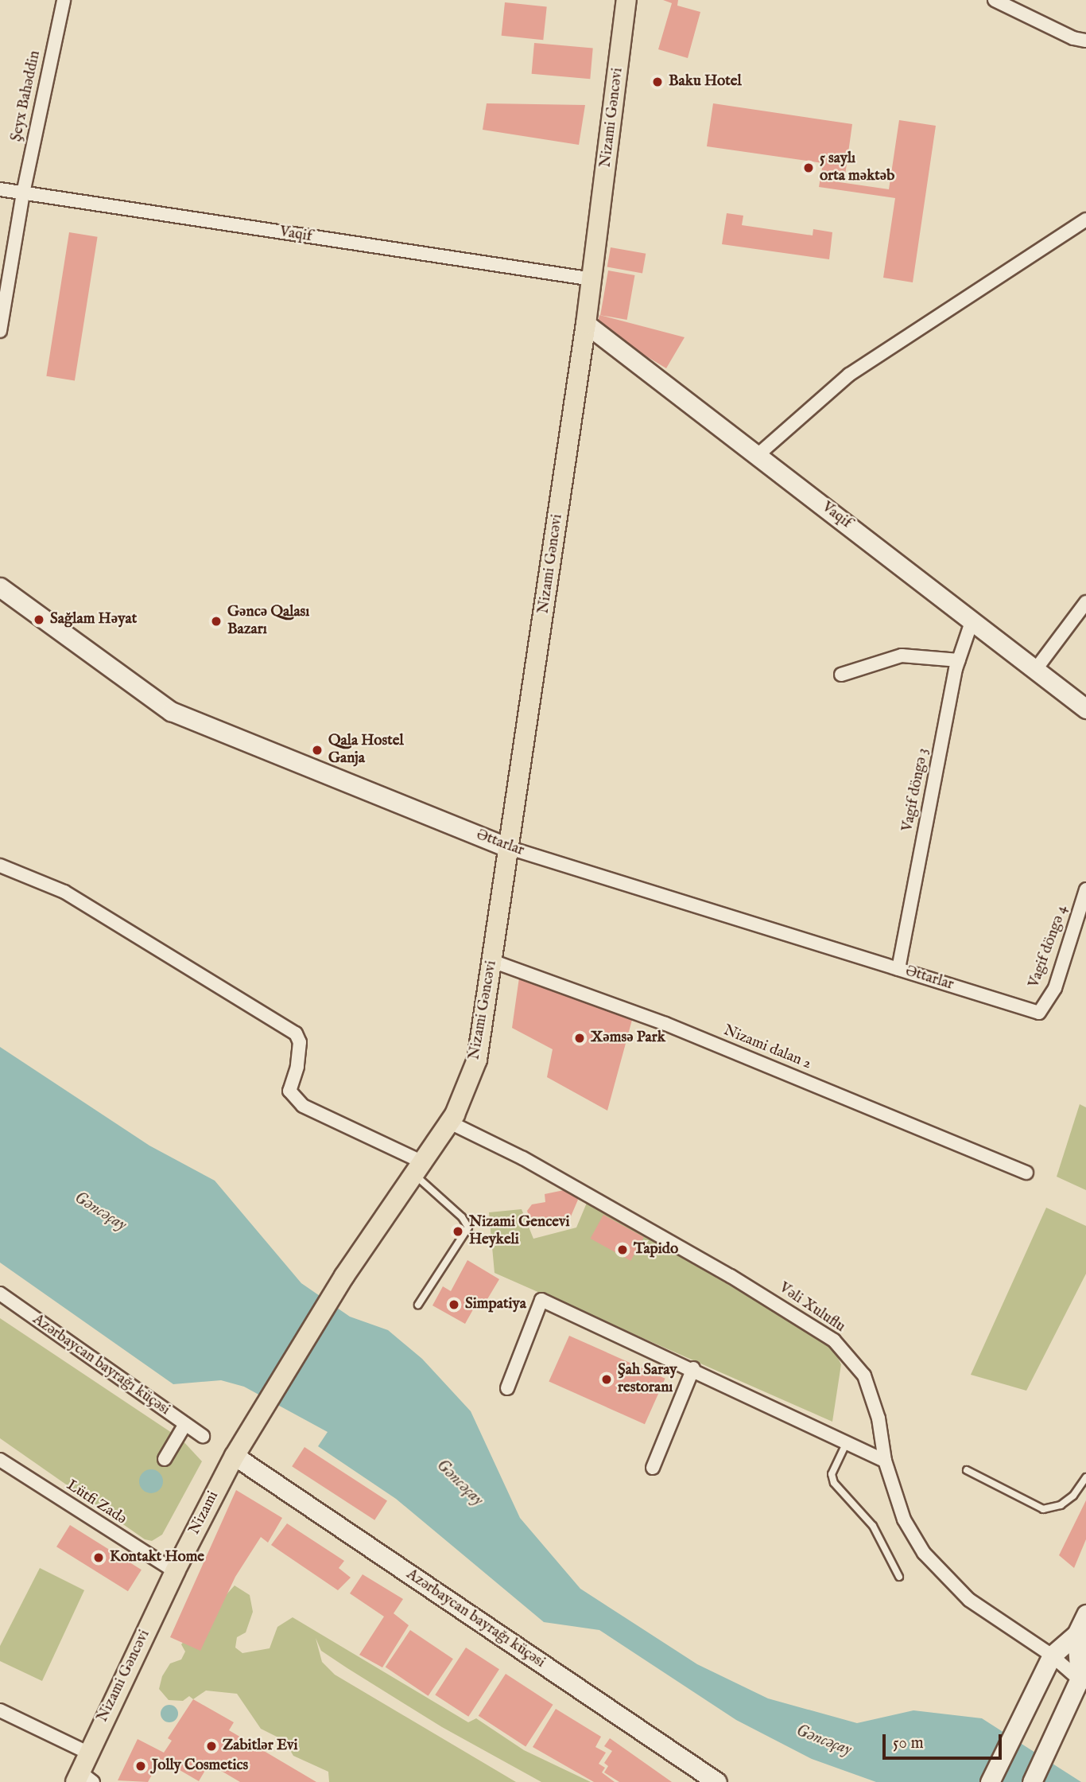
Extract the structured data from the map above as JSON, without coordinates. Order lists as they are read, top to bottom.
{
  "streets": {
    "main road": ["Nizami Gəncəvi", "Nizami"],
    "street": [
      "Şeyx Bahəddin",
      "Vaqif",
      "Vagif döngə 3",
      "Əttarlar",
      "Vagif döngə 4",
      "Nizami dalan 2",
      "Vəli Xuluflu",
      "Azərbaycan bayrağı küçəsi",
      "Lütfi Zadə"
    ]
  },
  "crossings": [
    ["Şeyx Bahəddin", "Vaqif"],
    ["Nizami Gəncəvi", "Vaqif"],
    ["Nizami Gəncəvi", "Əttarlar"],
    ["Nizami Gəncəvi", "Nizami dalan 2"],
    ["Nizami Gəncəvi", "Vəli Xuluflu"],
    ["Nizami Gəncəvi", "Lütfi Zadə"],
    ["Nizami Gəncəvi", "Nizami"],
    ["Vaqif", "Vagif döngə 3"],
    ["Vagif döngə 3", "Əttarlar"],
    ["Əttarlar", "Vagif döngə 4"],
    ["Azərbaycan bayrağı küçəsi", "Nizami"],
    ["Lütfi Zadə", "Nizami"]
  ],
  "water": ["Gəncəçay"],
  "places": [
    "Baku Hotel",
    "5 saylı orta məktəb",
    "Sağlam Həyat",
    "Gəncə Qalası Bazarı",
    "Qala Hostel Ganja",
    "Xəmsə Park",
    "Nizami Gencevi Heykeli",
    "Tapido",
    "Simpatiya",
    "Şah Saray restoranı",
    "Kontakt Home",
    "Zabitlər Evi",
    "Jolly Cosmetics"
  ],
  "scale_bar": "50 m"
}
